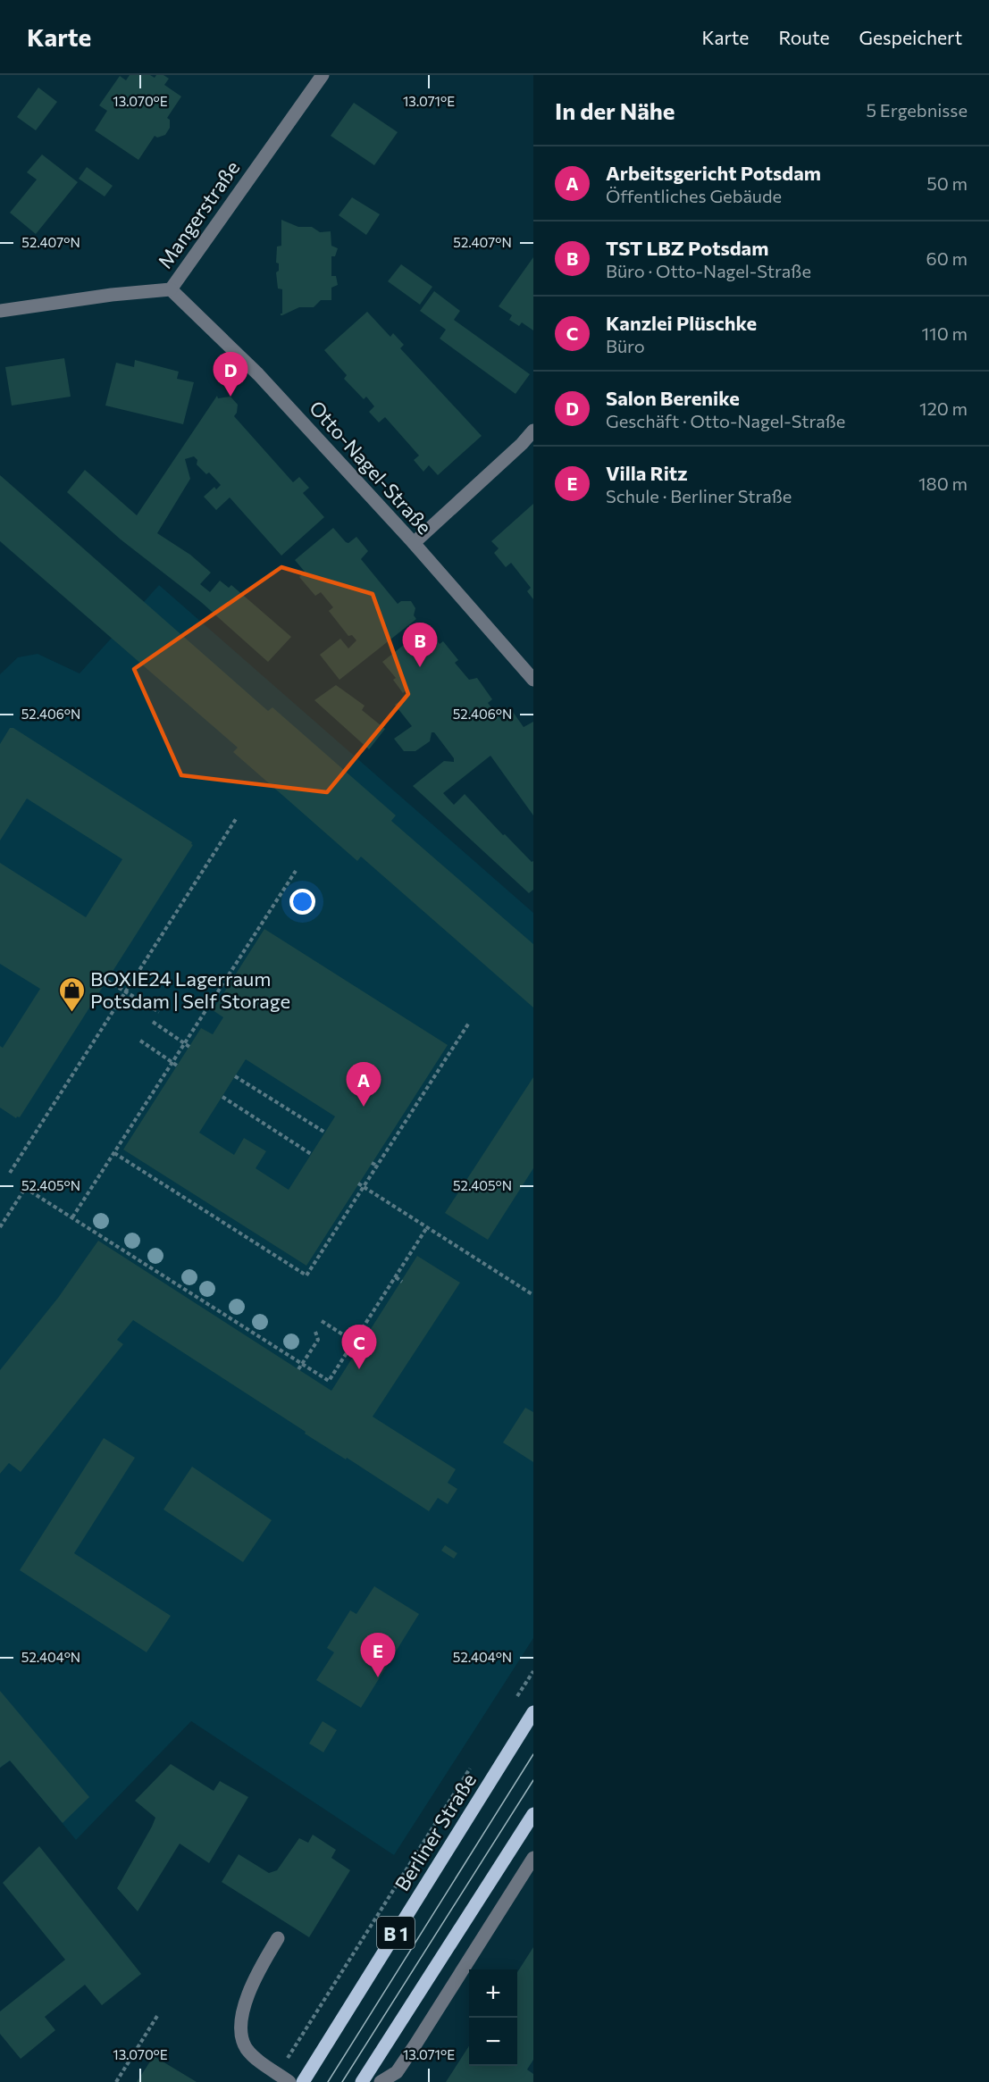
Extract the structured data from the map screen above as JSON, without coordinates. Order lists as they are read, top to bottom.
{
  "streets": {
    "main road": ["Berliner Straße", "B 1"],
    "street": ["Mangerstraße", "Otto-Nagel-Straße"]
  },
  "crossings": [
    ["Mangerstraße", "Otto-Nagel-Straße"]
  ],
  "places": {
    "shop": ["BOXIE24 Lagerraum Potsdam | Self Storage"]
  },
  "page": {
    "header": "Karte",
    "nav": ["Karte", "Route", "Gespeichert"],
    "heading": ["In der Nähe", "5 Ergebnisse"],
    "list": [
      {
        "mark": "A",
        "name": "Arbeitsgericht Potsdam",
        "note": "Öffentliches Gebäude",
        "value": "50 m"
      },
      {
        "mark": "B",
        "name": "TST LBZ Potsdam",
        "note": "Büro · Otto-Nagel-Straße",
        "value": "60 m"
      },
      {
        "mark": "C",
        "name": "Kanzlei Plüschke",
        "note": "Büro",
        "value": "110 m"
      },
      {
        "mark": "D",
        "name": "Salon Berenike",
        "note": "Geschäft · Otto-Nagel-Straße",
        "value": "120 m"
      },
      {
        "mark": "E",
        "name": "Villa Ritz",
        "note": "Schule · Berliner Straße",
        "value": "180 m"
      }
    ],
    "pins": [
      "D",
      "B",
      "A",
      "C",
      "E"
    ],
    "map_buttons": ["+", "−"]
  },
  "coordinates": [
    "13.070°E",
    "13.071°E",
    "52.407°N",
    "52.406°N",
    "52.405°N",
    "52.404°N"
  ]
}
